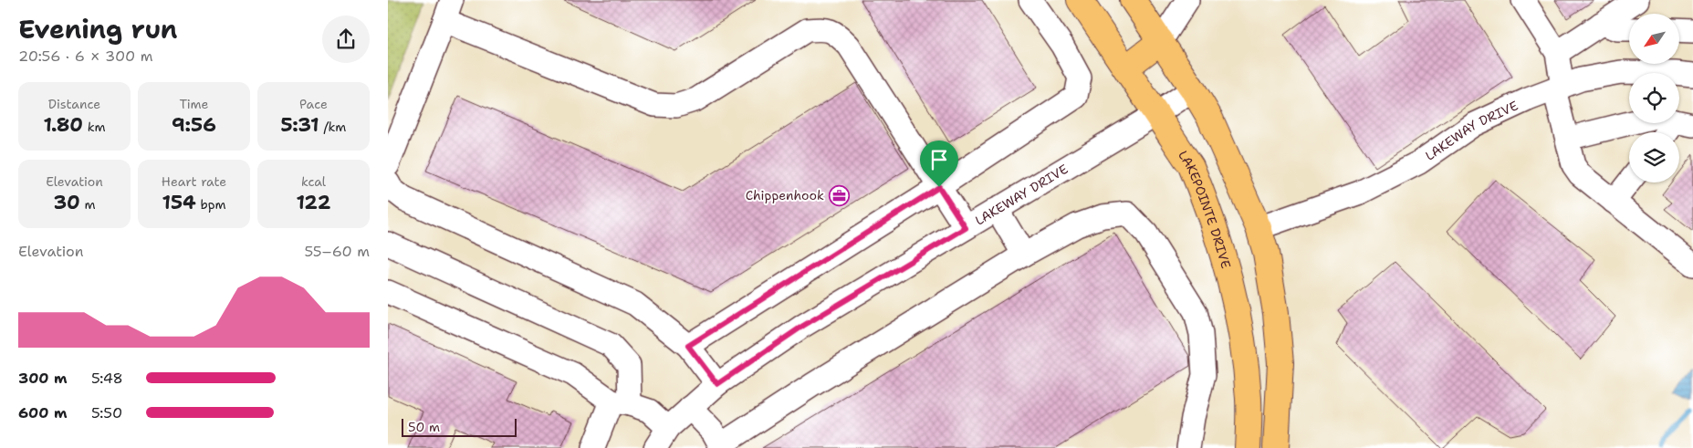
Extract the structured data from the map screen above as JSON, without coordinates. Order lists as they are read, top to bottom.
{
  "streets": {
    "main road": ["LAKEPOINTE DRIVE"],
    "street": ["LAKEWAY DRIVE"]
  },
  "crossings": [
    ["LAKEWAY DRIVE", "LAKEPOINTE DRIVE"]
  ],
  "places": {
    "office": ["Chippenhook"]
  },
  "scale_bar": "50 m",
  "north": "bottom left",
  "page": {
    "heading": ["Evening run", "20:56 · 6 × 300 m"],
    "stats": [
      ["Distance", "1.80 km"],
      ["Time", "9:56"],
      ["Pace", "5:31 /km"],
      ["Elevation", "30 m"],
      ["Heart rate", "154 bpm"],
      ["kcal", "122"]
    ],
    "chart": ["Elevation", "55–60 m"],
    "list": [
      {
        "name": "300 m",
        "note": "5:48"
      },
      {
        "name": "600 m",
        "note": "5:50"
      }
    ],
    "scale": "50 m"
  }
}
